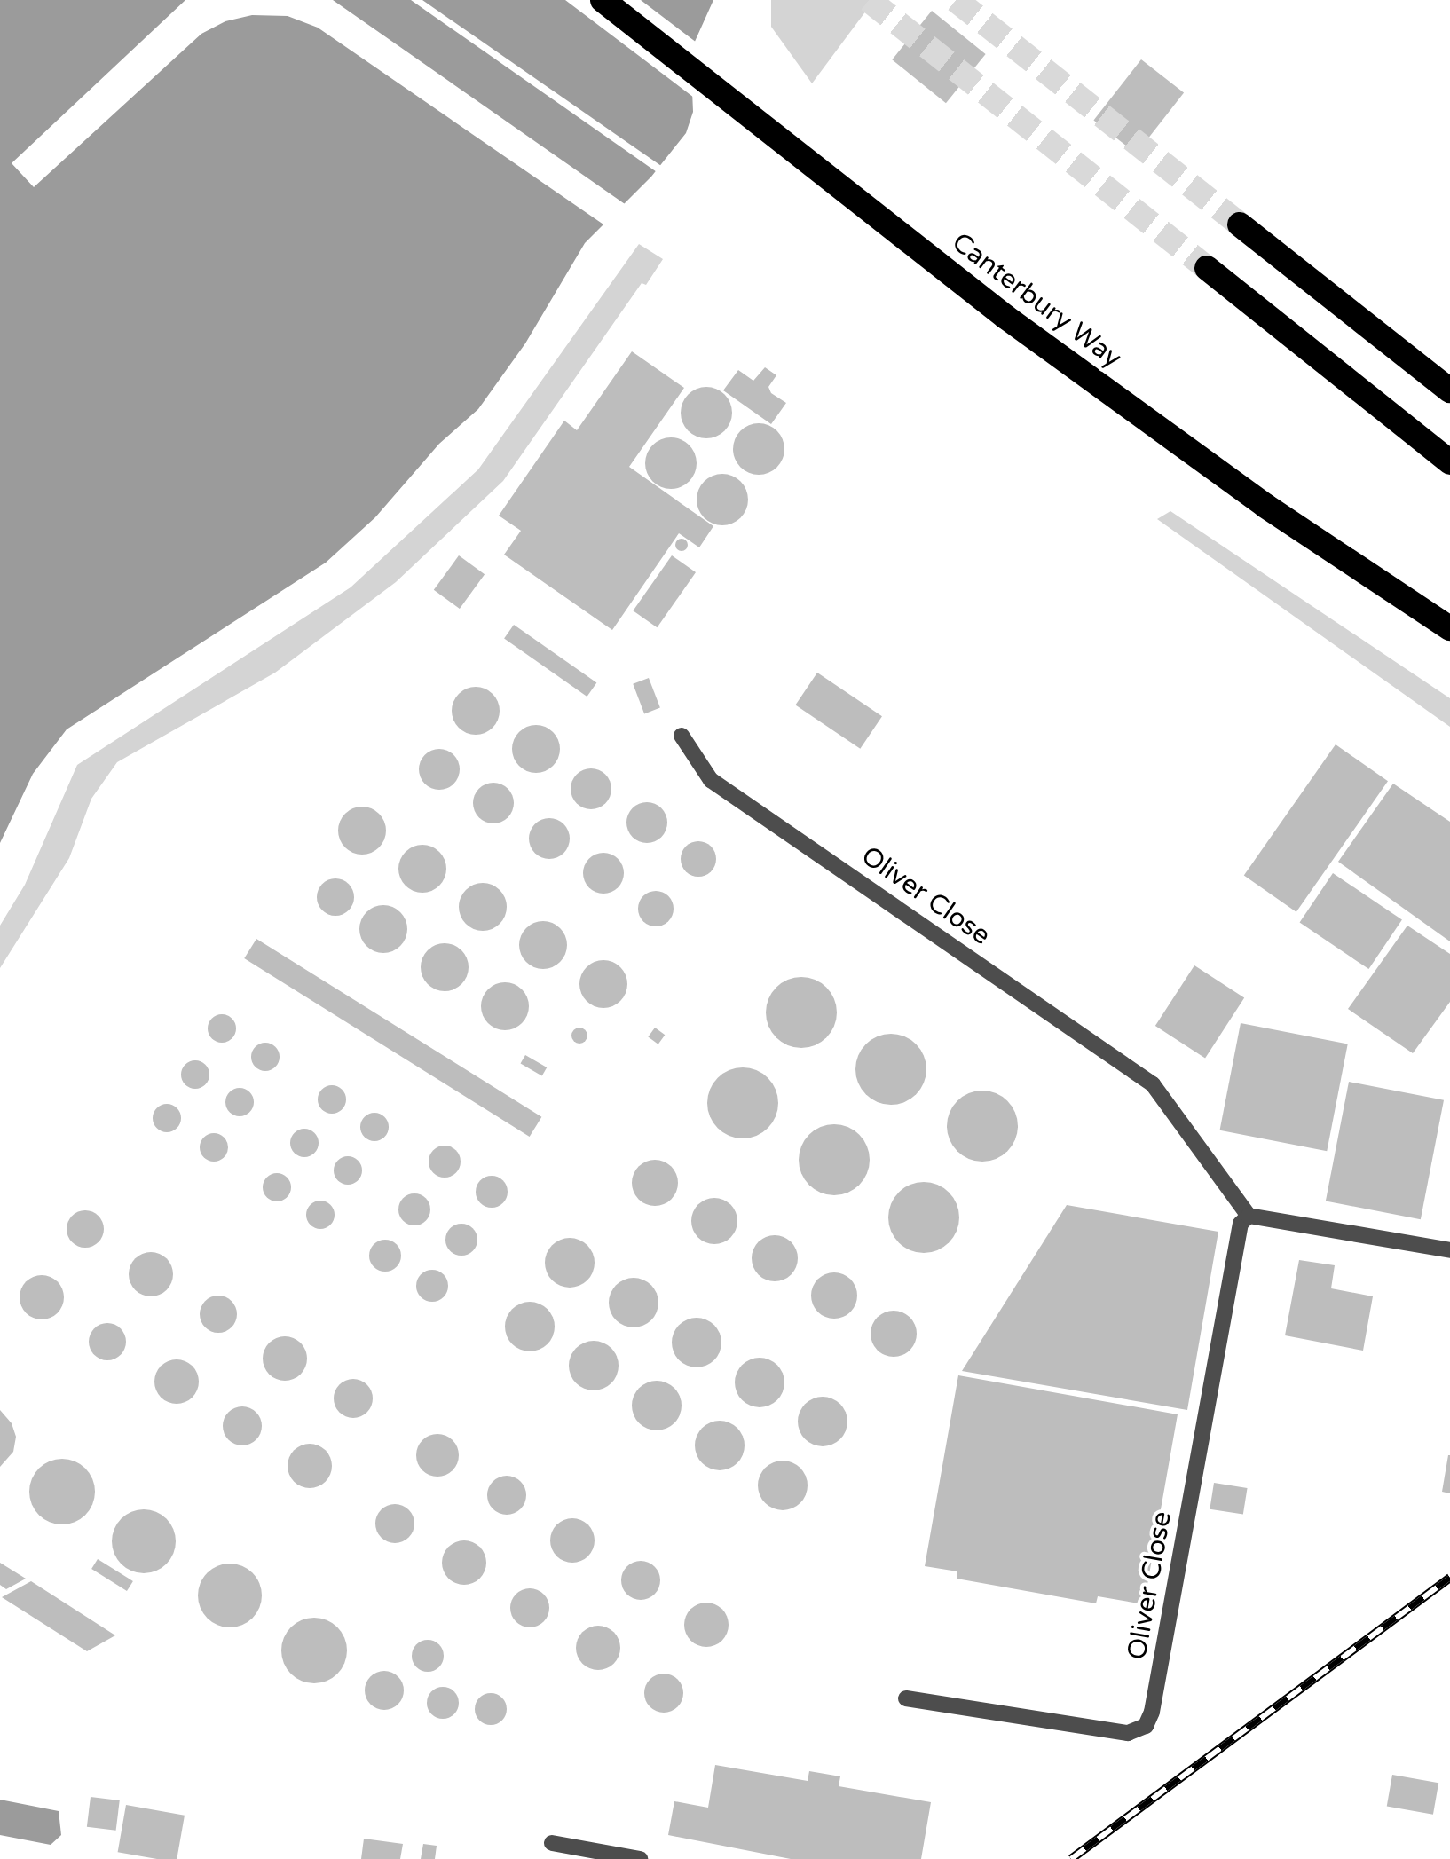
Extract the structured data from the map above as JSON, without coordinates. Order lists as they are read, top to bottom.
{
  "streets": {
    "highway": ["Canterbury Way"],
    "street": ["Oliver Close"]
  }
}
